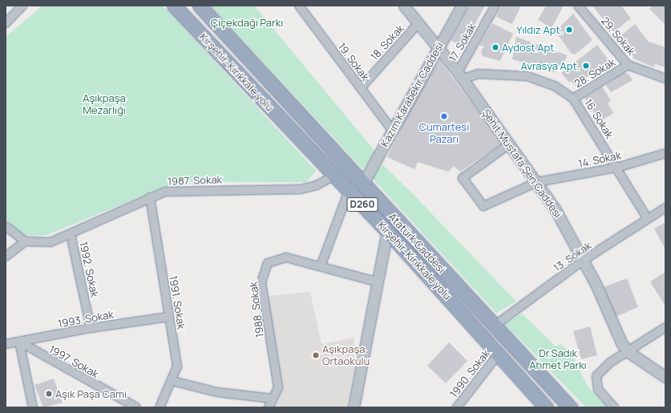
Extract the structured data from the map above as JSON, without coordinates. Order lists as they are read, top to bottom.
{
  "streets": {
    "highway": ["Kırşehir-Kırıkkale yolu", "D260", "Atatürk Caddesi"],
    "street": [
      "29. Sokak",
      "18. Sokak",
      "17. Sokak",
      "19. Sokak",
      "28. Sokak",
      "Kazım Karabekir Caddesi",
      "16. Sokak",
      "14. Sokak",
      "Şehit Mustafa Şen Caddesi",
      "1987. Sokak",
      "13. Sokak",
      "1992. Sokak",
      "1991. Sokak",
      "1988. Sokak",
      "1993. Sokak",
      "1997. Sokak",
      "1990. Sokak"
    ]
  },
  "crossings": [
    ["29. Sokak", "28. Sokak"],
    ["18. Sokak", "19. Sokak"],
    ["18. Sokak", "Şehit Mustafa Şen Caddesi"],
    ["17. Sokak", "16. Sokak"],
    ["17. Sokak", "Şehit Mustafa Şen Caddesi"],
    ["19. Sokak", "Kazım Karabekir Caddesi"],
    ["Kırşehir-Kırıkkale yolu", "1987. Sokak"],
    ["Kırşehir-Kırıkkale yolu", "1990. Sokak"],
    ["28. Sokak", "16. Sokak"],
    ["Kazım Karabekir Caddesi", "Şehit Mustafa Şen Caddesi"],
    ["Kazım Karabekir Caddesi", "Atatürk Caddesi"],
    ["16. Sokak", "14. Sokak"],
    ["16. Sokak", "Şehit Mustafa Şen Caddesi"],
    ["16. Sokak", "13. Sokak"],
    ["14. Sokak", "Şehit Mustafa Şen Caddesi"],
    ["Şehit Mustafa Şen Caddesi", "13. Sokak"],
    ["1987. Sokak", "1992. Sokak"],
    ["1987. Sokak", "1991. Sokak"],
    ["Atatürk Caddesi", "13. Sokak"],
    ["1992. Sokak", "1993. Sokak"],
    ["1991. Sokak", "1993. Sokak"],
    ["1993. Sokak", "1997. Sokak"]
  ],
  "parks": ["Çiçekdağı Parkı", "Aşıkpaşa Mezarlığı", "Dr.Sadık Ahmet Parkı"],
  "places": [
    "Yıldız Apt.",
    "Aydost Apt.",
    "Avrasya Apt.",
    "Cumartesi Pazarı",
    "Aşıkpaşa Ortaokulu",
    "Aşık Paşa Cami"
  ]
}
